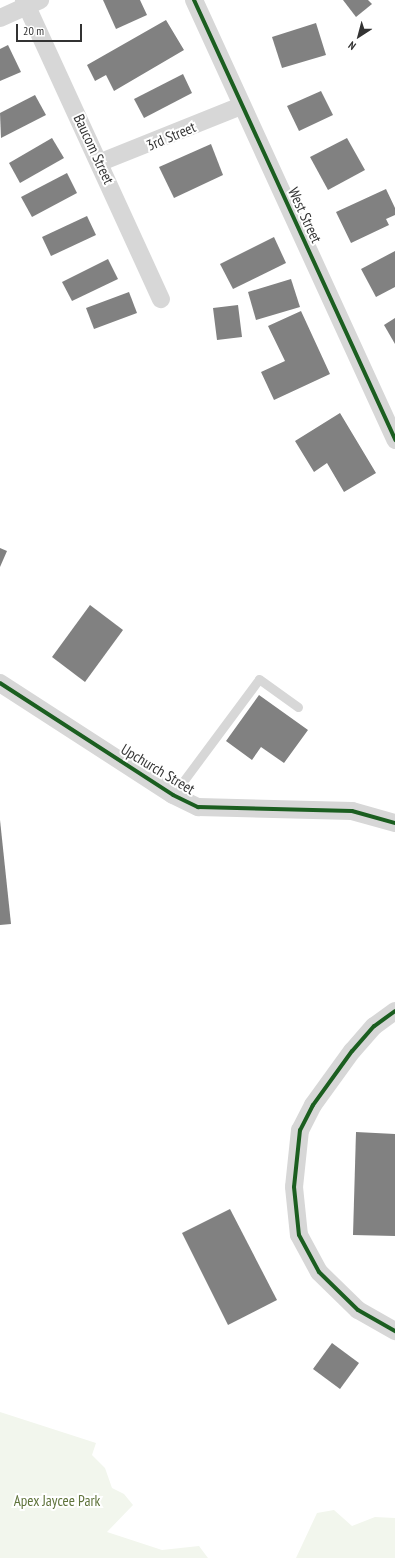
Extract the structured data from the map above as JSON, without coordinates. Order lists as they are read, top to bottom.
{
  "streets": {
    "street": [
      "3rd Street",
      "Baucom Street",
      "West Street",
      "Upchurch Street"
    ]
  },
  "crossings": [
    ["3rd Street", "Baucom Street"],
    ["3rd Street", "West Street"]
  ],
  "parks": ["Apex Jaycee Park"],
  "scale_bar": "20 m",
  "north": "bottom left"
}
